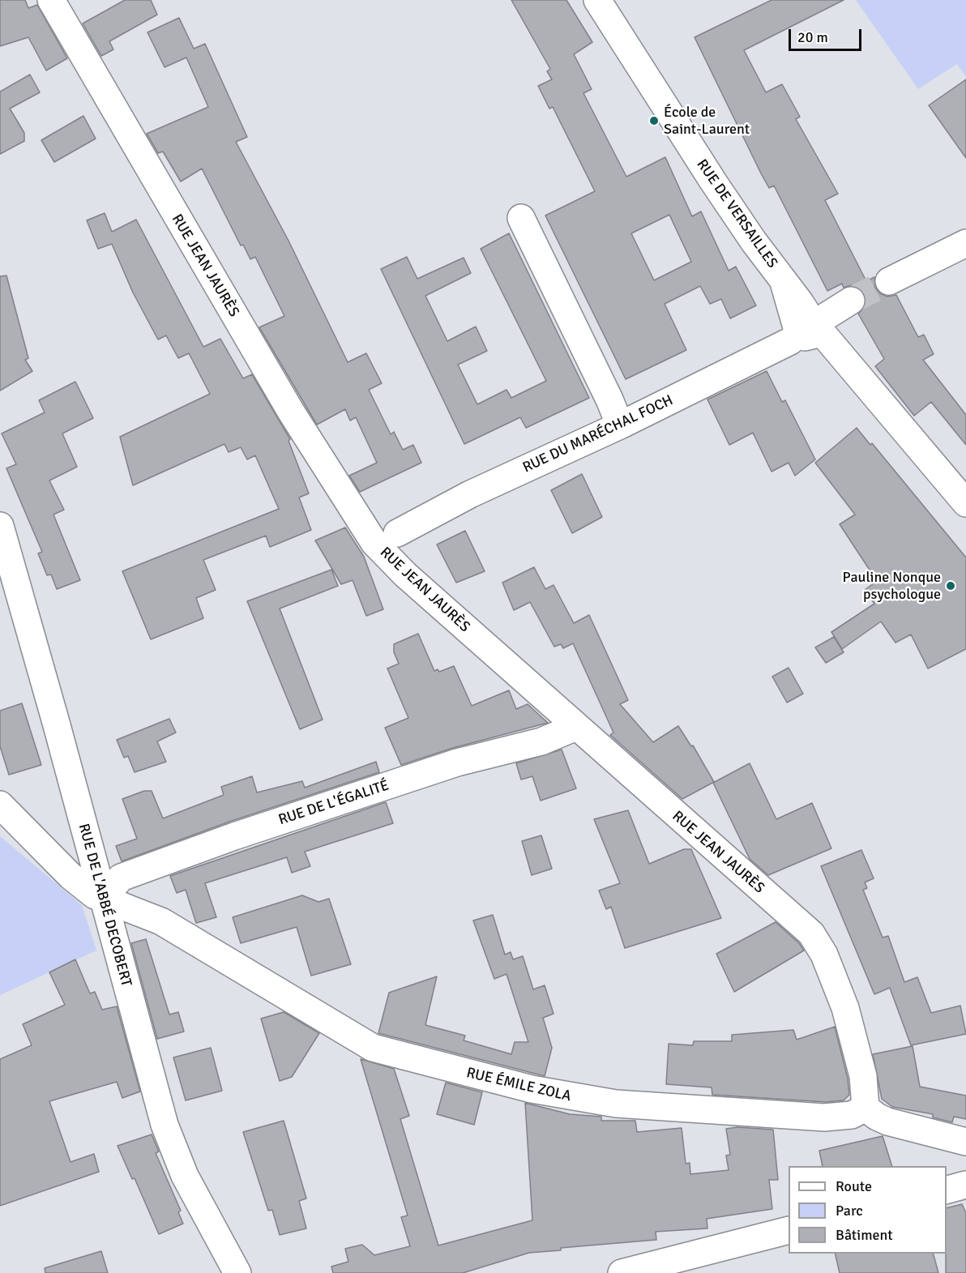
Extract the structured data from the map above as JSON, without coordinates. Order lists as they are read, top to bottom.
{
  "streets": {
    "street": [
      "RUE DE VERSAILLES",
      "RUE JEAN JAURÈS",
      "RUE DU MARÉCHAL FOCH",
      "RUE DE L'ÉGALITÉ",
      "RUE DE L'ABBÉ DECOBERT",
      "RUE ÉMILE ZOLA"
    ]
  },
  "crossings": [
    ["RUE DE VERSAILLES", "RUE DU MARÉCHAL FOCH"],
    ["RUE JEAN JAURÈS", "RUE DE L'ÉGALITÉ"],
    ["RUE JEAN JAURÈS", "RUE ÉMILE ZOLA"],
    ["RUE DE L'ÉGALITÉ", "RUE DE L'ABBÉ DECOBERT"],
    ["RUE DE L'ÉGALITÉ", "RUE ÉMILE ZOLA"],
    ["RUE DE L'ABBÉ DECOBERT", "RUE ÉMILE ZOLA"]
  ],
  "places": ["École de Saint-Laurent", "Pauline Nonque psychologue"],
  "legend": ["Route", "Parc", "Bâtiment"],
  "scale_bar": "20 m"
}
